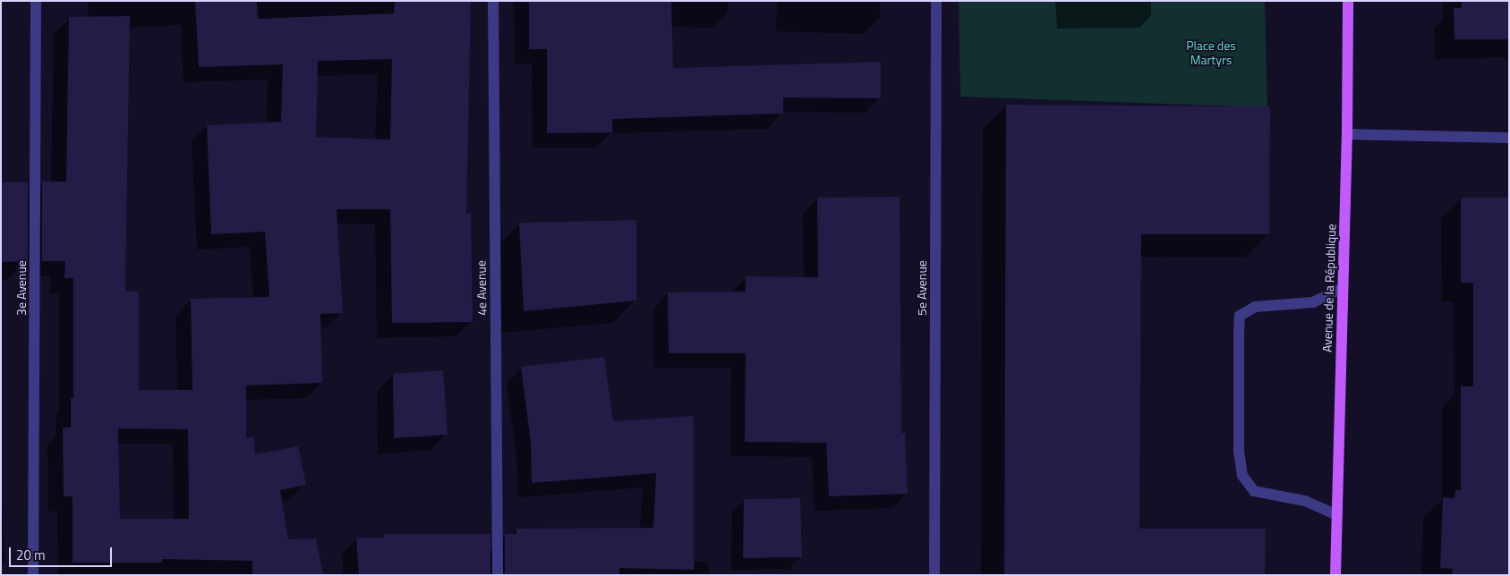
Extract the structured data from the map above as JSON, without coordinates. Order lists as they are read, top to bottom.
{
  "streets": {
    "main road": ["Avenue de la République"],
    "street": ["3e Avenue", "4e Avenue", "5e Avenue"]
  },
  "parks": ["Place des Martyrs"],
  "scale_bar": "20 m"
}
